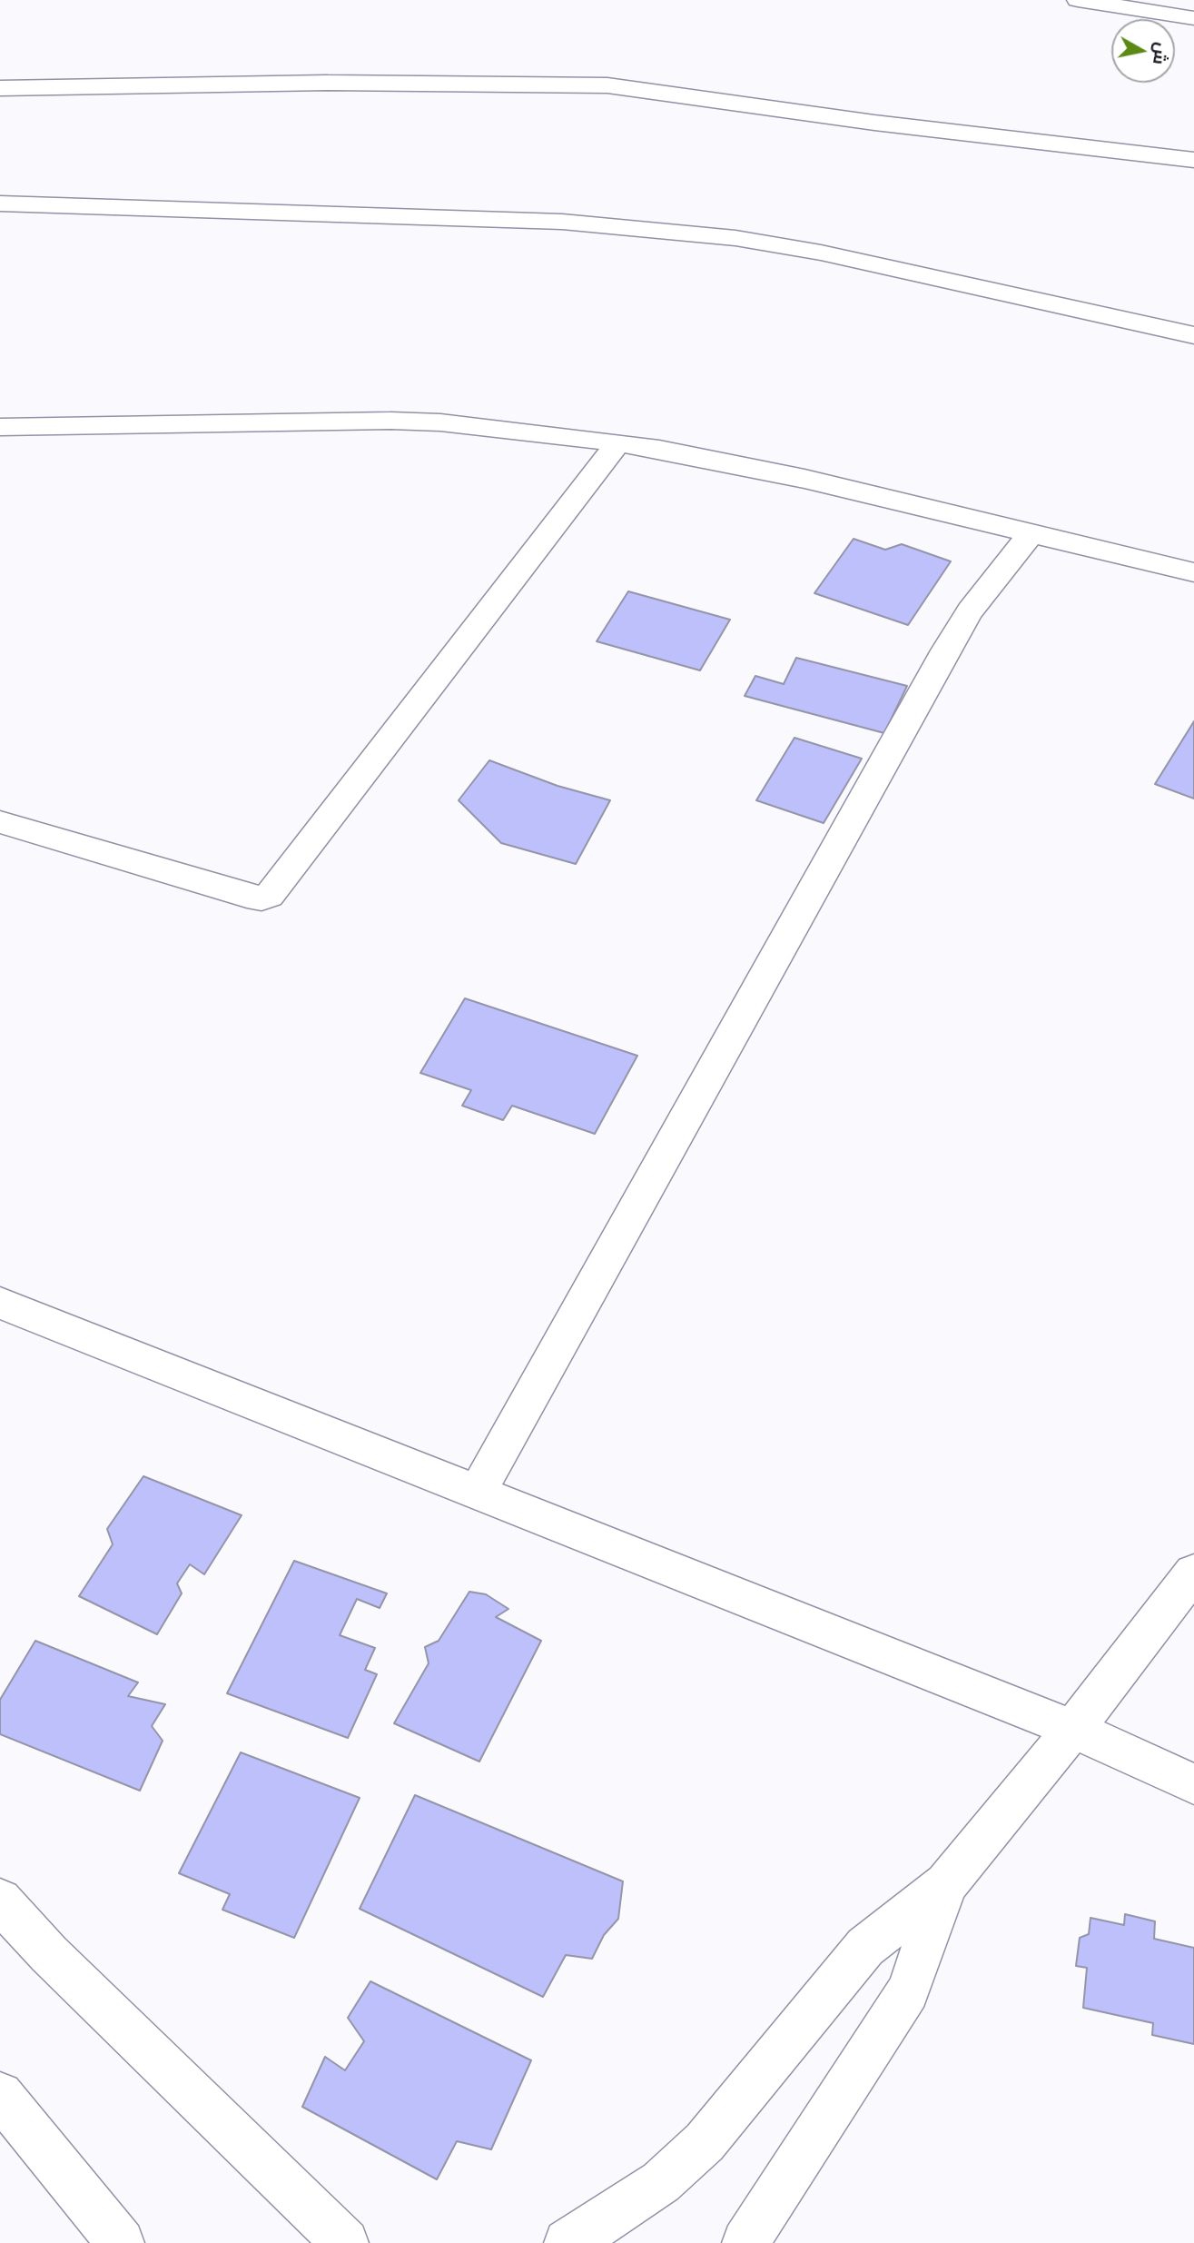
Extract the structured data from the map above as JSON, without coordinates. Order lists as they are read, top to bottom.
{
  "north": "right"
}
